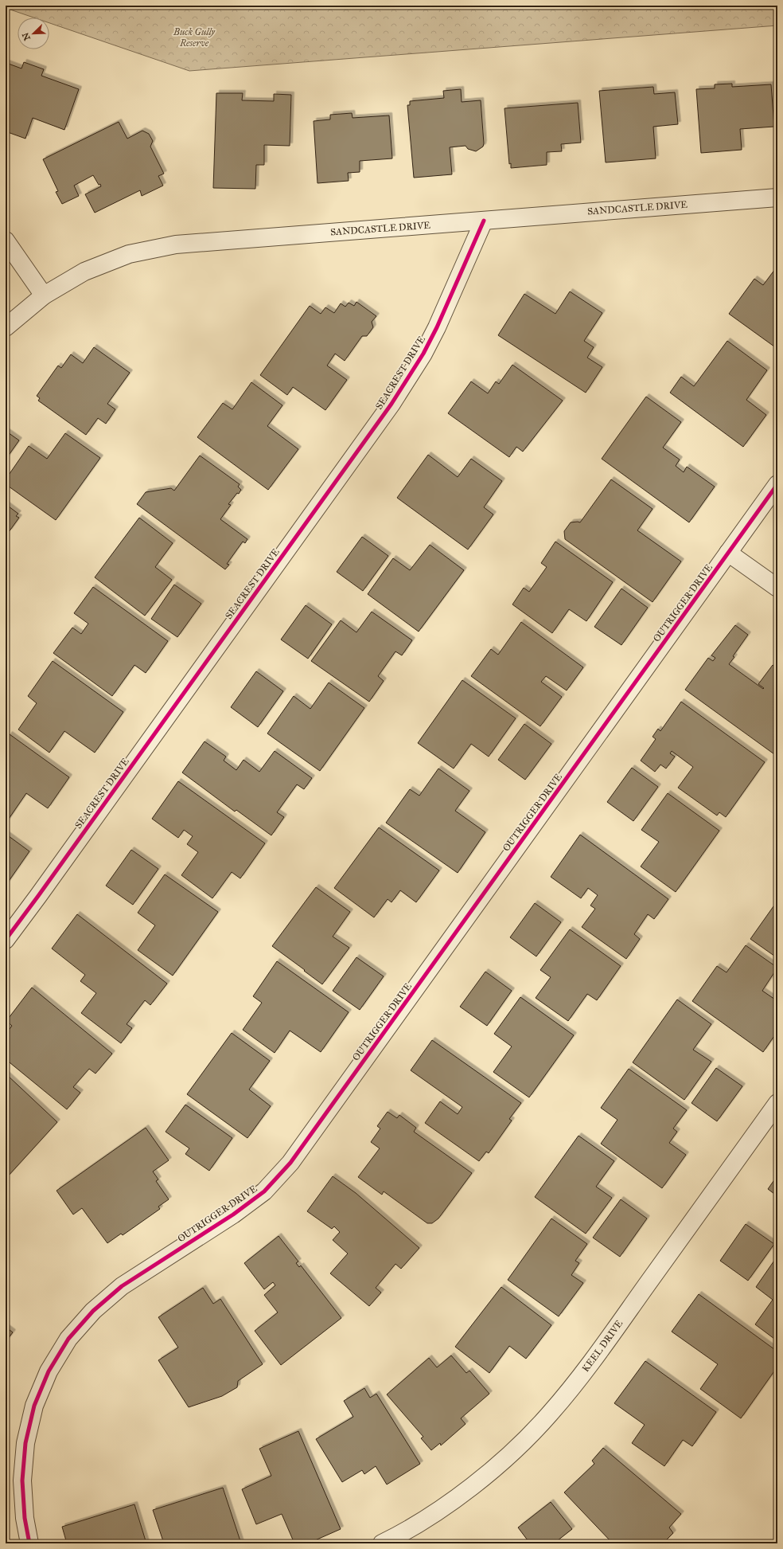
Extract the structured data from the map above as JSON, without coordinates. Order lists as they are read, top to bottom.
{
  "streets": {
    "street": [
      "SANDCASTLE DRIVE",
      "SEACREST DRIVE",
      "OUTRIGGER DRIVE",
      "KEEL DRIVE"
    ]
  },
  "crossings": [
    ["SANDCASTLE DRIVE", "SEACREST DRIVE"]
  ],
  "parks": ["Buck Gully Reserve"],
  "north": "bottom left"
}
